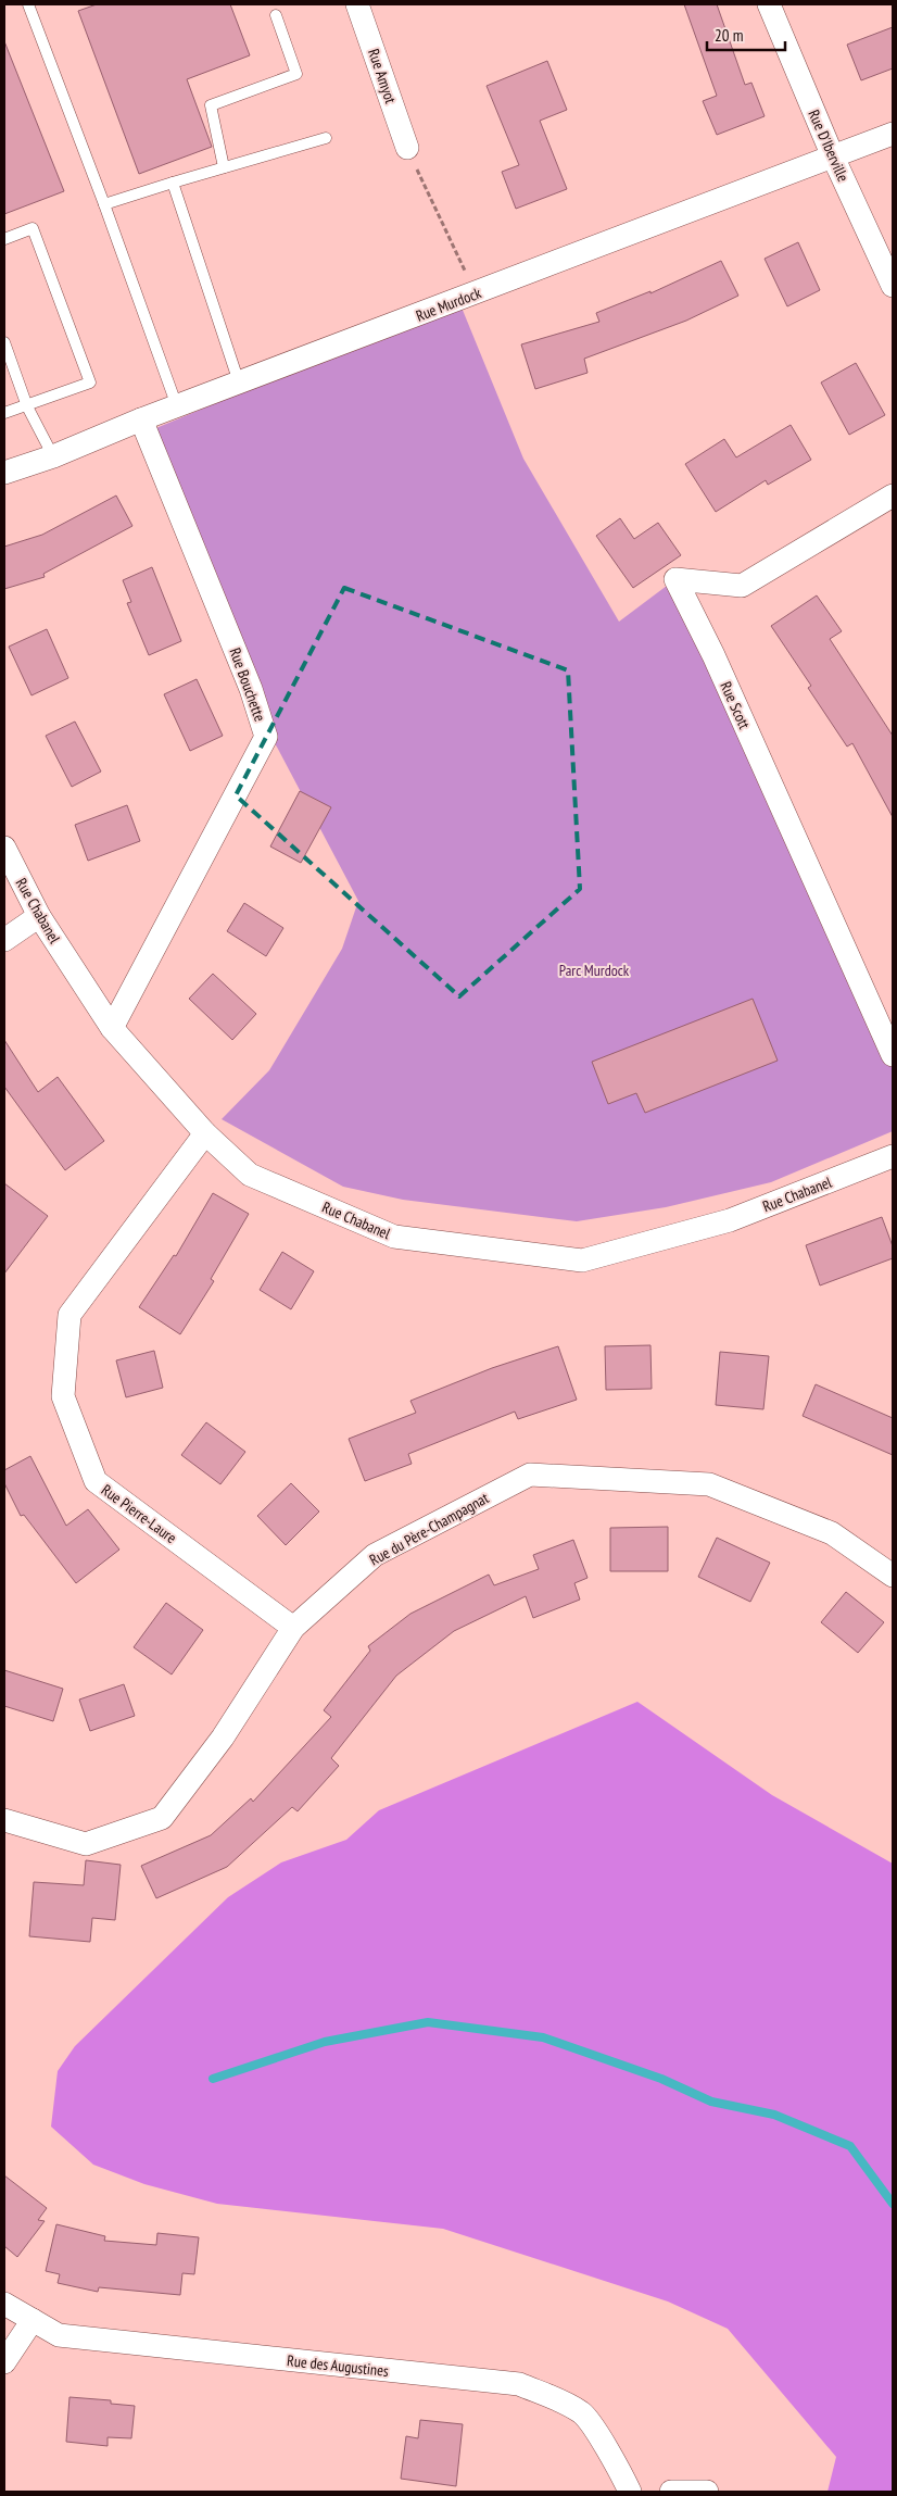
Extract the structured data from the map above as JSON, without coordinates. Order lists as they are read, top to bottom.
{
  "streets": {
    "street": [
      "Rue Amyot",
      "Rue D'Iberville",
      "Rue Murdock",
      "Rue Bouchette",
      "Rue Scott",
      "Rue Chabanel",
      "Rue Pierre-Laure",
      "Rue du Père-Champagnat",
      "Rue des Augustines"
    ]
  },
  "crossings": [
    ["Rue D'Iberville", "Rue Murdock"],
    ["Rue Murdock", "Rue Bouchette"],
    ["Rue Bouchette", "Rue Chabanel"],
    ["Rue Chabanel", "Rue Pierre-Laure"],
    ["Rue Pierre-Laure", "Rue du Père-Champagnat"]
  ],
  "parks": ["Parc Murdock"],
  "scale_bar": "20 m"
}
